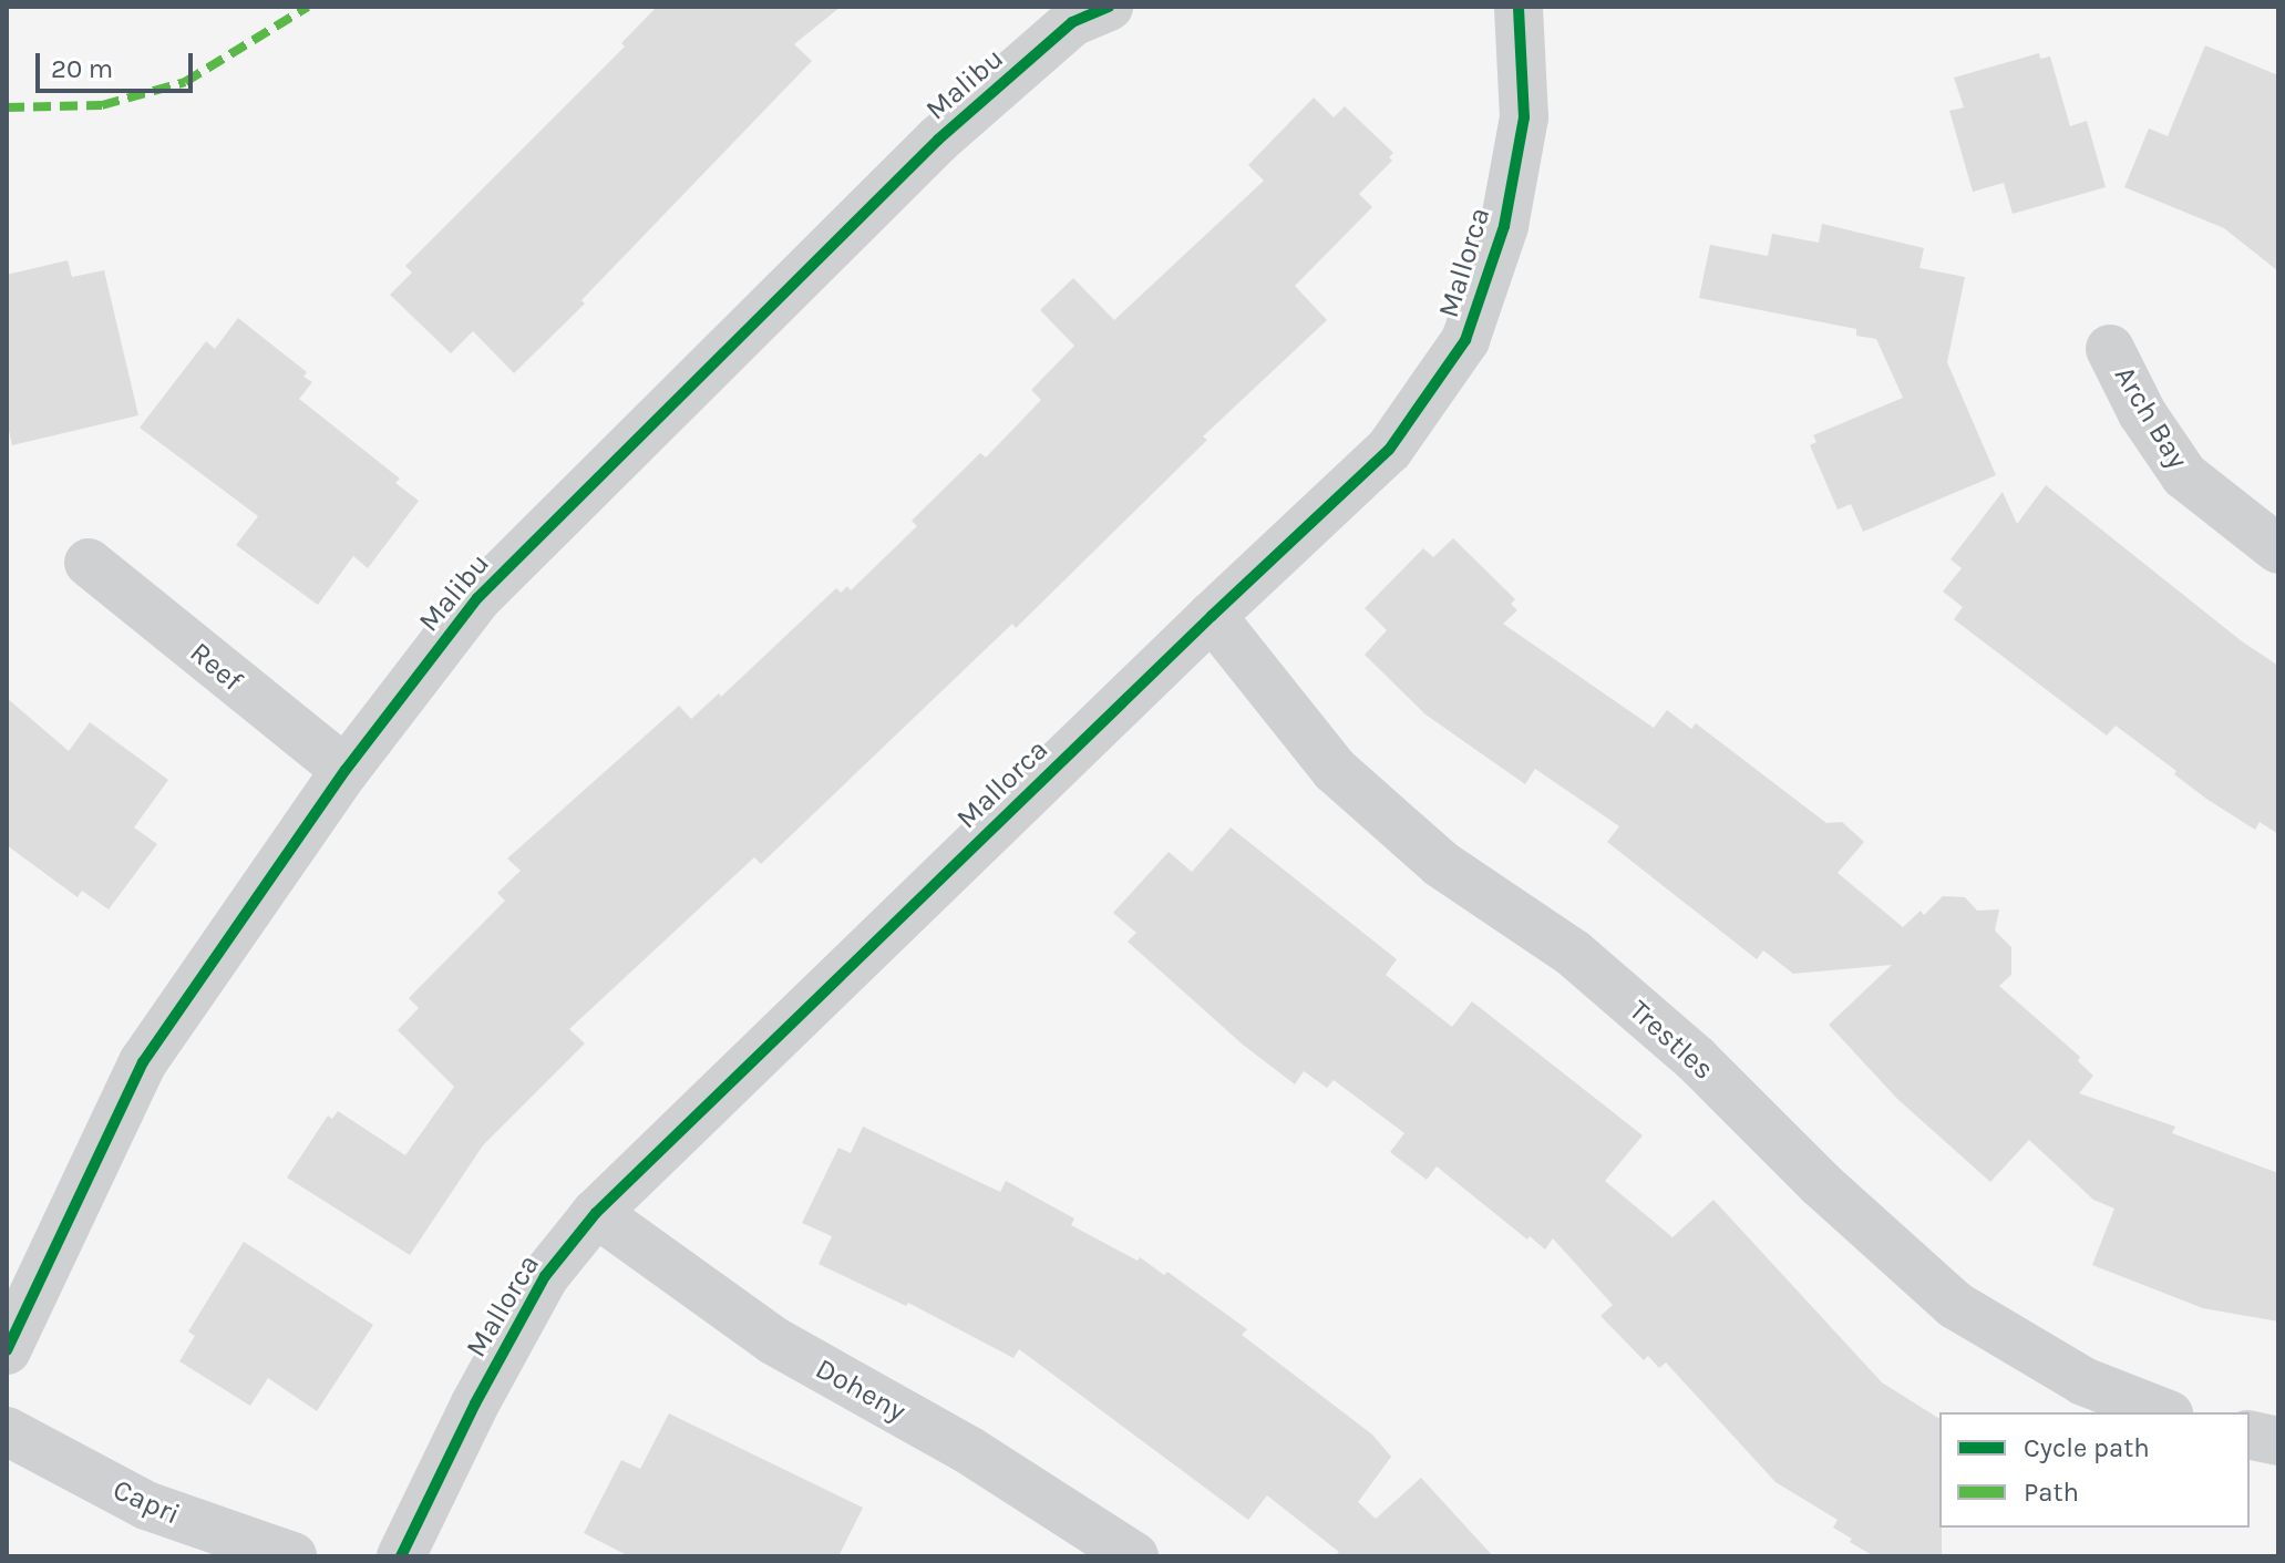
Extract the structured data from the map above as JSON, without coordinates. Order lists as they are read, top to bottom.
{
  "streets": {
    "street": [
      "Malibu",
      "Mallorca",
      "Arch Bay",
      "Reef",
      "Trestles",
      "Doheny",
      "Capri"
    ]
  },
  "crossings": [
    ["Malibu", "Reef"],
    ["Mallorca", "Trestles"],
    ["Mallorca", "Doheny"]
  ],
  "legend": ["Cycle path", "Path"],
  "scale_bar": "20 m"
}
